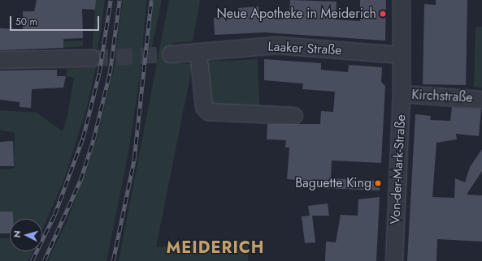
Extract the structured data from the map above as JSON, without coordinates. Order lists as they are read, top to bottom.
{
  "streets": {
    "street": ["Laaker Straße", "Kirchstraße", "Von-der-Mark-Straße"]
  },
  "crossings": [
    ["Laaker Straße", "Von-der-Mark-Straße"],
    ["Kirchstraße", "Von-der-Mark-Straße"]
  ],
  "districts": ["MEIDERICH"],
  "places": ["Neue Apotheke in Meiderich", "Baguette King"],
  "scale_bar": "50 m",
  "north": "left"
}
